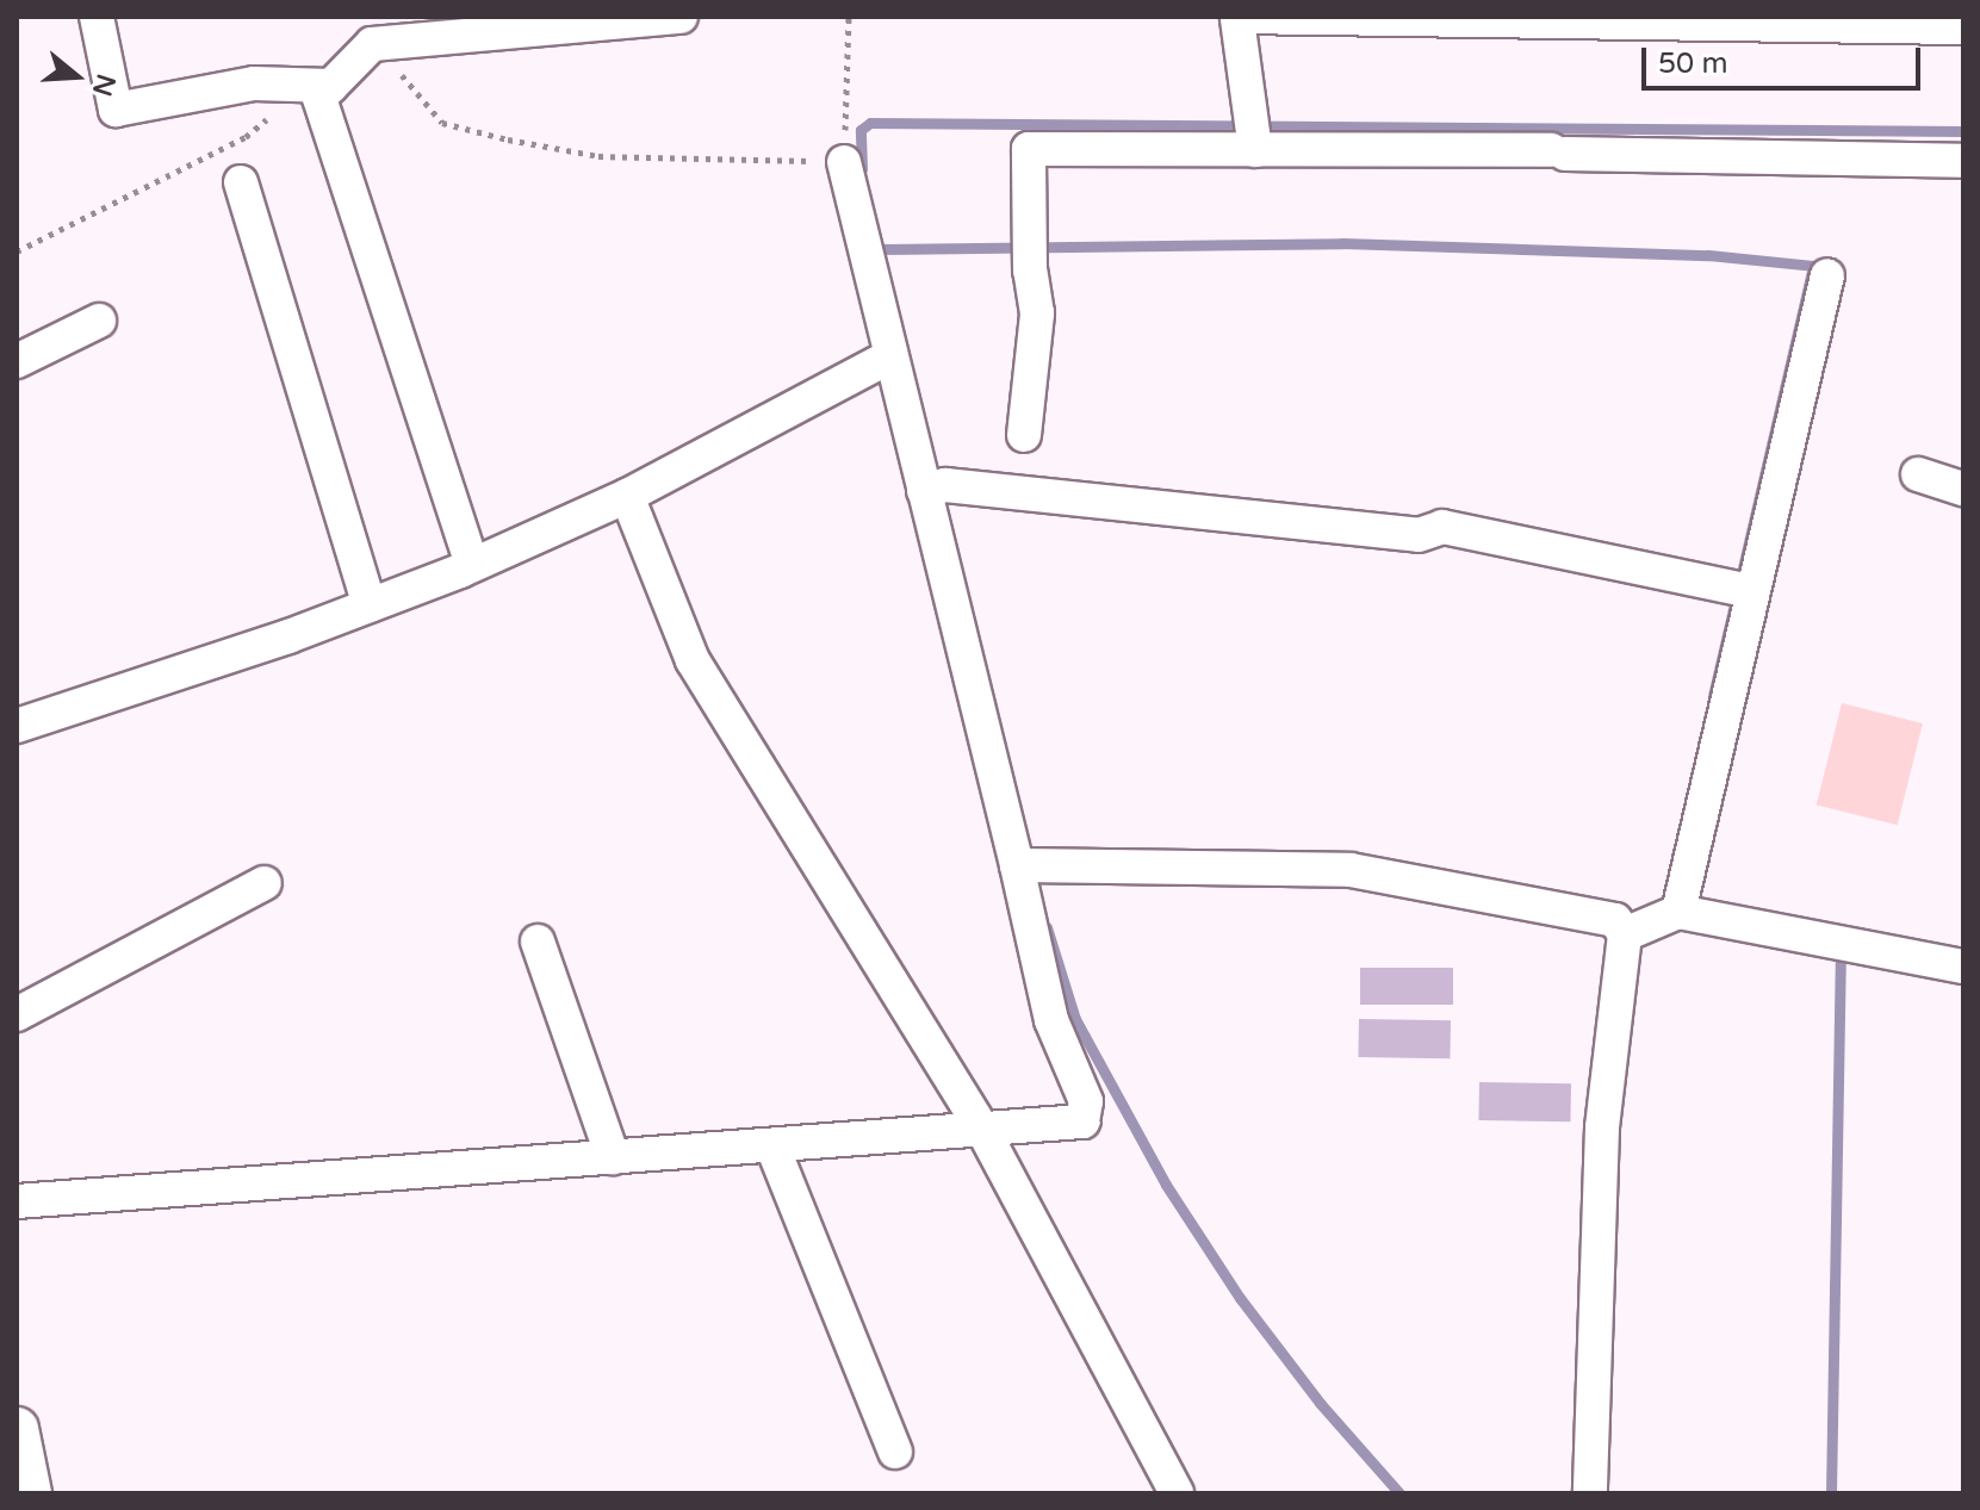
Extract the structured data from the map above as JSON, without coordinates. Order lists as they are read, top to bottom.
{
  "scale_bar": "50 m",
  "north": "right"
}
